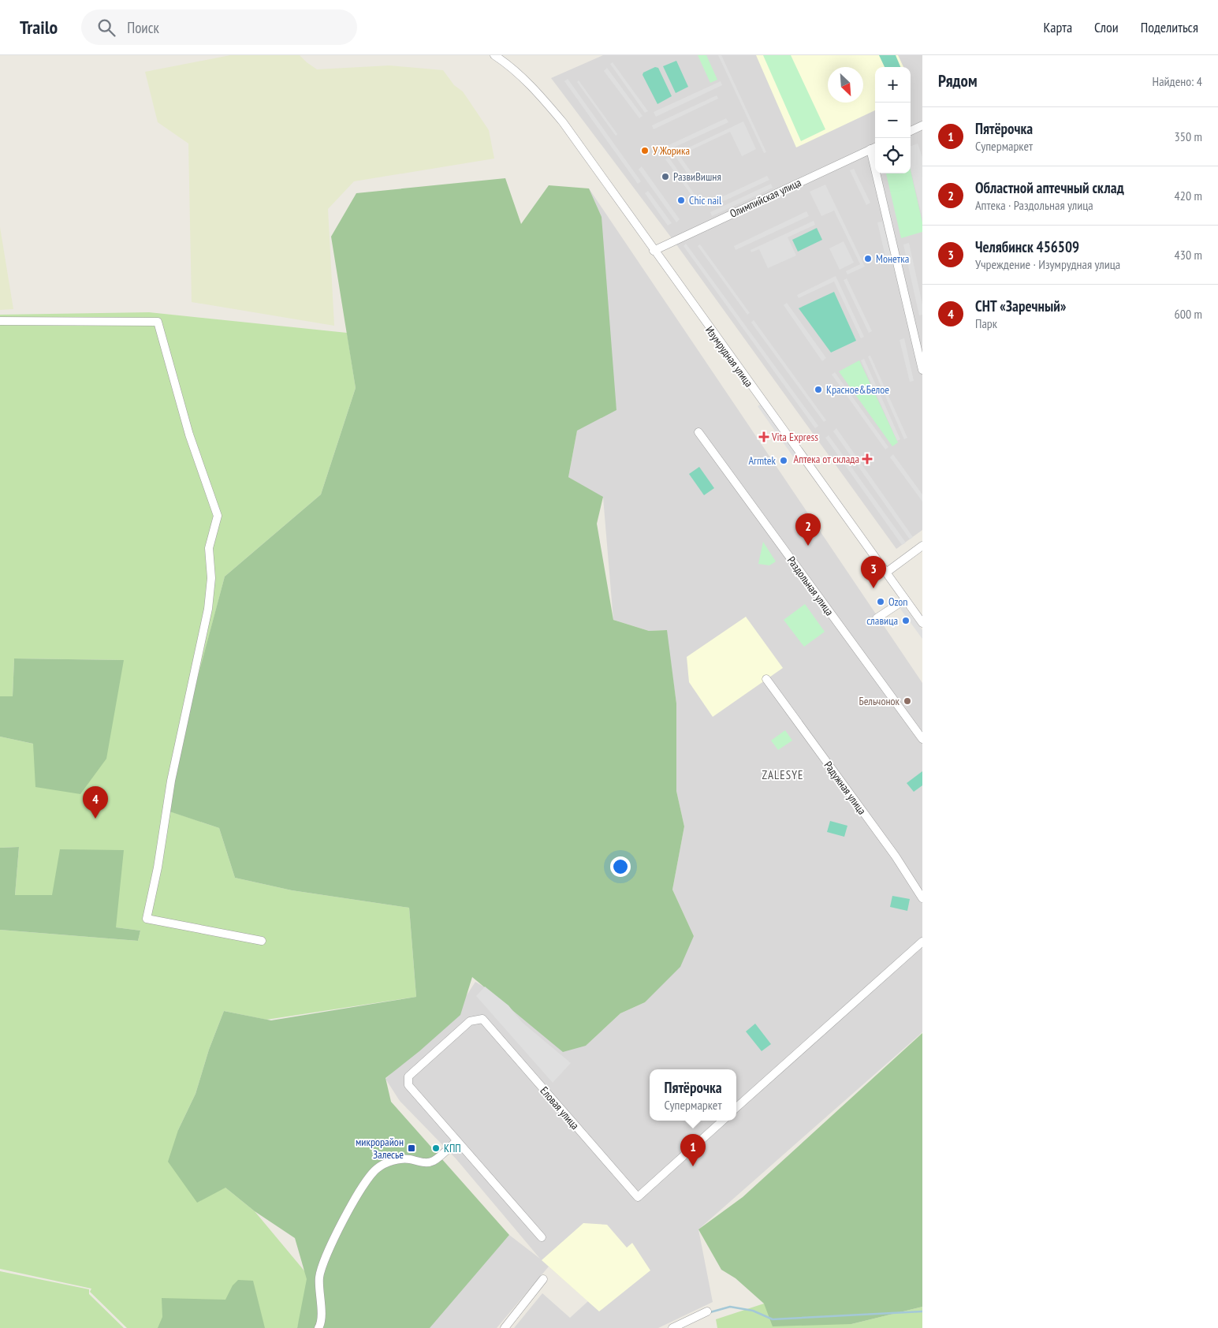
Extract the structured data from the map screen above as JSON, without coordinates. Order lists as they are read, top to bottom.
{
  "streets": {
    "street": [
      "Олимпийская улица",
      "Изумрудная улица",
      "Раздольная улица",
      "Радужная улица",
      "Еловая улица"
    ]
  },
  "crossings": [
    ["Олимпийская улица", "Изумрудная улица"]
  ],
  "districts": ["ZALESYE"],
  "places": {
    "other": [
      "У Жорика",
      "РазвиВишня",
      "Chic nail",
      "Монетка",
      "Красное&Белое",
      "Armtek",
      "Ozon",
      "славица",
      "Бельчонок",
      "КПП"
    ],
    "health": ["Vita Express", "Аптека от склада"],
    "transit": ["микрорайон Залесье"]
  },
  "north": "bottom right",
  "page": {
    "header": "Trailo",
    "search": "Поиск",
    "nav": ["Карта", "Слои", "Поделиться"],
    "heading": ["Рядом", "Найдено: 4"],
    "map_buttons": ["+", "−"],
    "list": [
      {
        "mark": "1",
        "name": "Пятёрочка",
        "note": "Супермаркет",
        "value": "350 m"
      },
      {
        "mark": "2",
        "name": "Областной аптечный склад",
        "note": "Аптека · Раздольная улица",
        "value": "420 m"
      },
      {
        "mark": "3",
        "name": "Челябинск 456509",
        "note": "Учреждение · Изумрудная улица",
        "value": "430 m"
      },
      {
        "mark": "4",
        "name": "СНТ «Заречный»",
        "note": "Парк",
        "value": "600 m"
      }
    ],
    "pins": [
      "2",
      "3",
      "4",
      "1"
    ],
    "popup": ["Пятёрочка", "Супермаркет"]
  }
}
